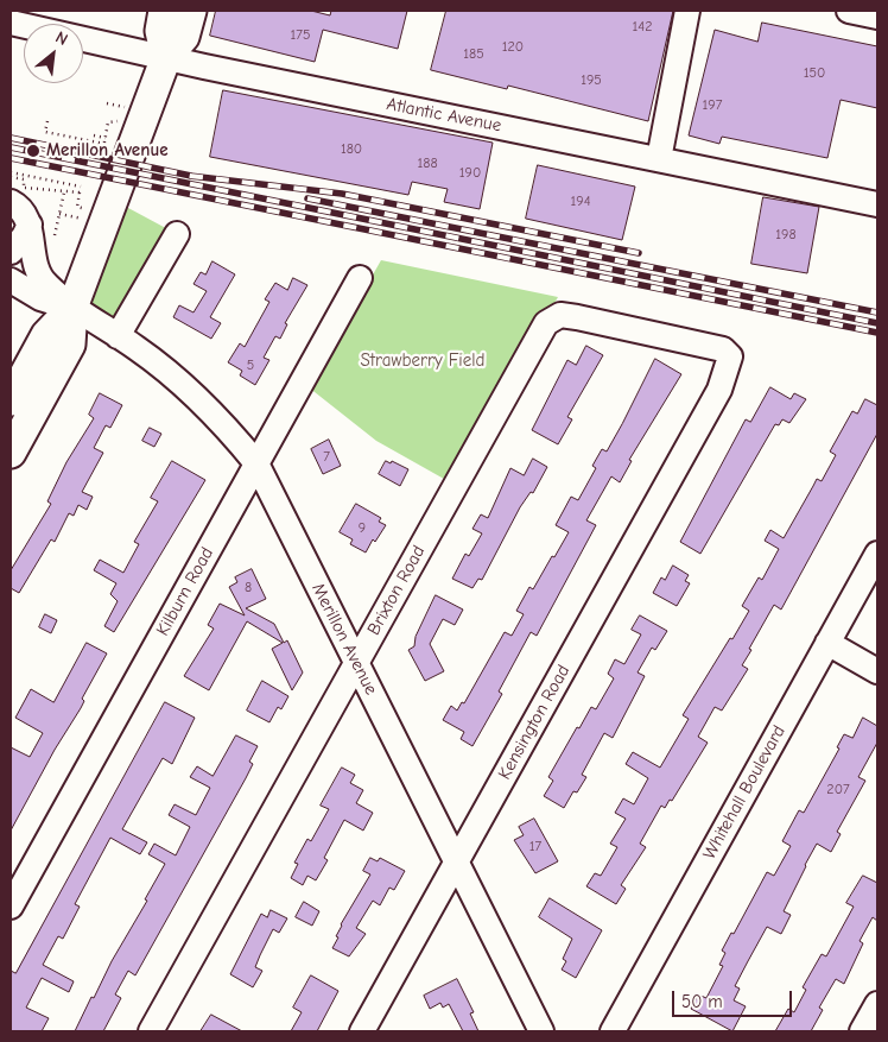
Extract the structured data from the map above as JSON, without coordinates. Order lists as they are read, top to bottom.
{
  "streets": {
    "street": [
      "Atlantic Avenue",
      "Brixton Road",
      "Kilburn Road",
      "Merillon Avenue",
      "Kensington Road",
      "Whitehall Boulevard"
    ]
  },
  "crossings": [
    ["Brixton Road", "Merillon Avenue"],
    ["Brixton Road", "Kensington Road"],
    ["Kilburn Road", "Merillon Avenue"],
    ["Merillon Avenue", "Kensington Road"]
  ],
  "parks": ["Strawberry Field"],
  "places": ["Merillon Avenue"],
  "house_numbers": [
    "142",
    "175",
    "120",
    "185",
    "150",
    "195",
    "197",
    "180",
    "188",
    "190",
    "194",
    "198",
    "5",
    "7",
    "9",
    "8",
    "207",
    "17"
  ],
  "scale_bar": "50 m",
  "north": "top right"
}
